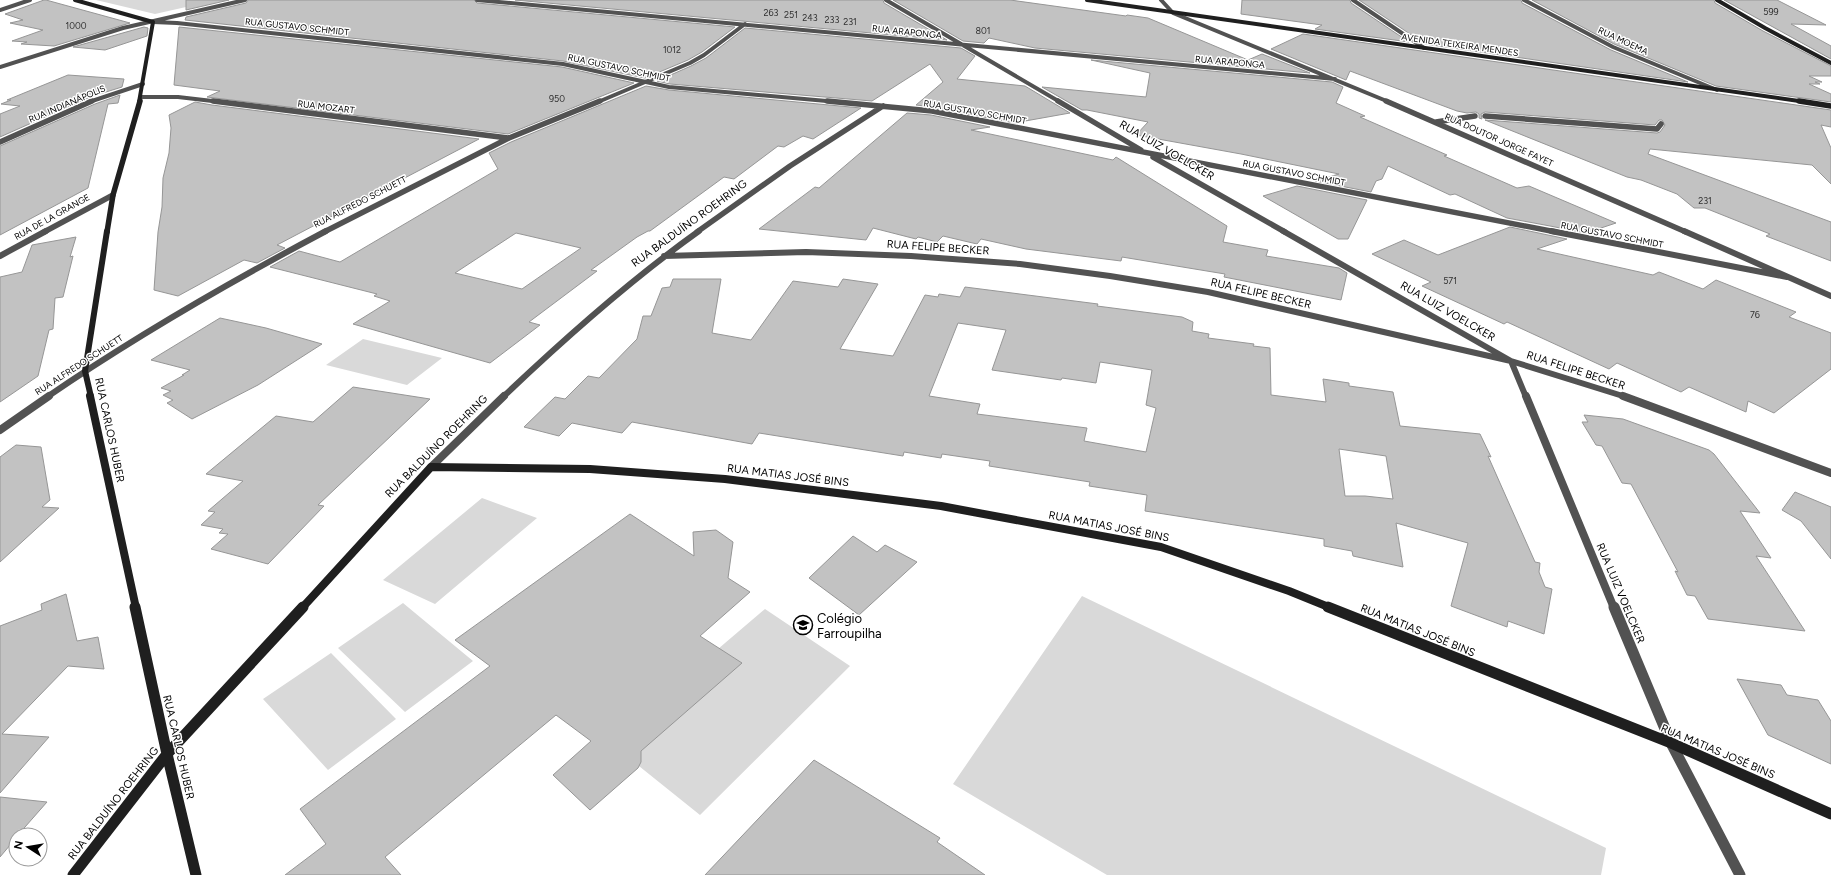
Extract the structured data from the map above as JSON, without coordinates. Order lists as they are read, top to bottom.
{
  "streets": {
    "main road": [
      "AVENIDA TEIXEIRA MENDES",
      "RUA BALDUÍNO ROEHRING",
      "RUA CARLOS HUBER",
      "RUA MATIAS JOSÉ BINS"
    ],
    "street": [
      "RUA GUSTAVO SCHMIDT",
      "RUA ARAPONGA",
      "RUA MOEMA",
      "RUA INDIANÁPOLIS",
      "RUA MOZART",
      "RUA DOUTOR JORGE FAYET",
      "RUA LUIZ VOELCKER",
      "RUA ALFREDO SCHUETT",
      "RUA DE LA GRANGE",
      "RUA FELIPE BECKER"
    ]
  },
  "crossings": [
    ["RUA GUSTAVO SCHMIDT", "RUA DOUTOR JORGE FAYET"],
    ["RUA GUSTAVO SCHMIDT", "RUA LUIZ VOELCKER"],
    ["RUA GUSTAVO SCHMIDT", "RUA ALFREDO SCHUETT"],
    ["RUA GUSTAVO SCHMIDT", "RUA BALDUÍNO ROEHRING"],
    ["RUA GUSTAVO SCHMIDT", "RUA CARLOS HUBER"],
    ["RUA ARAPONGA", "RUA DOUTOR JORGE FAYET"],
    ["RUA ARAPONGA", "RUA LUIZ VOELCKER"],
    ["RUA ARAPONGA", "RUA ALFREDO SCHUETT"],
    ["RUA MOEMA", "AVENIDA TEIXEIRA MENDES"],
    ["AVENIDA TEIXEIRA MENDES", "RUA DOUTOR JORGE FAYET"],
    ["RUA INDIANÁPOLIS", "RUA CARLOS HUBER"],
    ["RUA MOZART", "RUA ALFREDO SCHUETT"],
    ["RUA MOZART", "RUA CARLOS HUBER"],
    ["RUA LUIZ VOELCKER", "RUA FELIPE BECKER"],
    ["RUA LUIZ VOELCKER", "RUA MATIAS JOSÉ BINS"],
    ["RUA ALFREDO SCHUETT", "RUA CARLOS HUBER"],
    ["RUA DE LA GRANGE", "RUA CARLOS HUBER"],
    ["RUA BALDUÍNO ROEHRING", "RUA FELIPE BECKER"],
    ["RUA BALDUÍNO ROEHRING", "RUA CARLOS HUBER"],
    ["RUA BALDUÍNO ROEHRING", "RUA MATIAS JOSÉ BINS"]
  ],
  "places": {
    "school or university": ["Colégio Farroupilha"]
  },
  "house_numbers": [
    "599",
    "263",
    "251",
    "243",
    "233",
    "231",
    "1000",
    "801",
    "1012",
    "950",
    "231",
    "571",
    "76"
  ],
  "north": "left"
}
